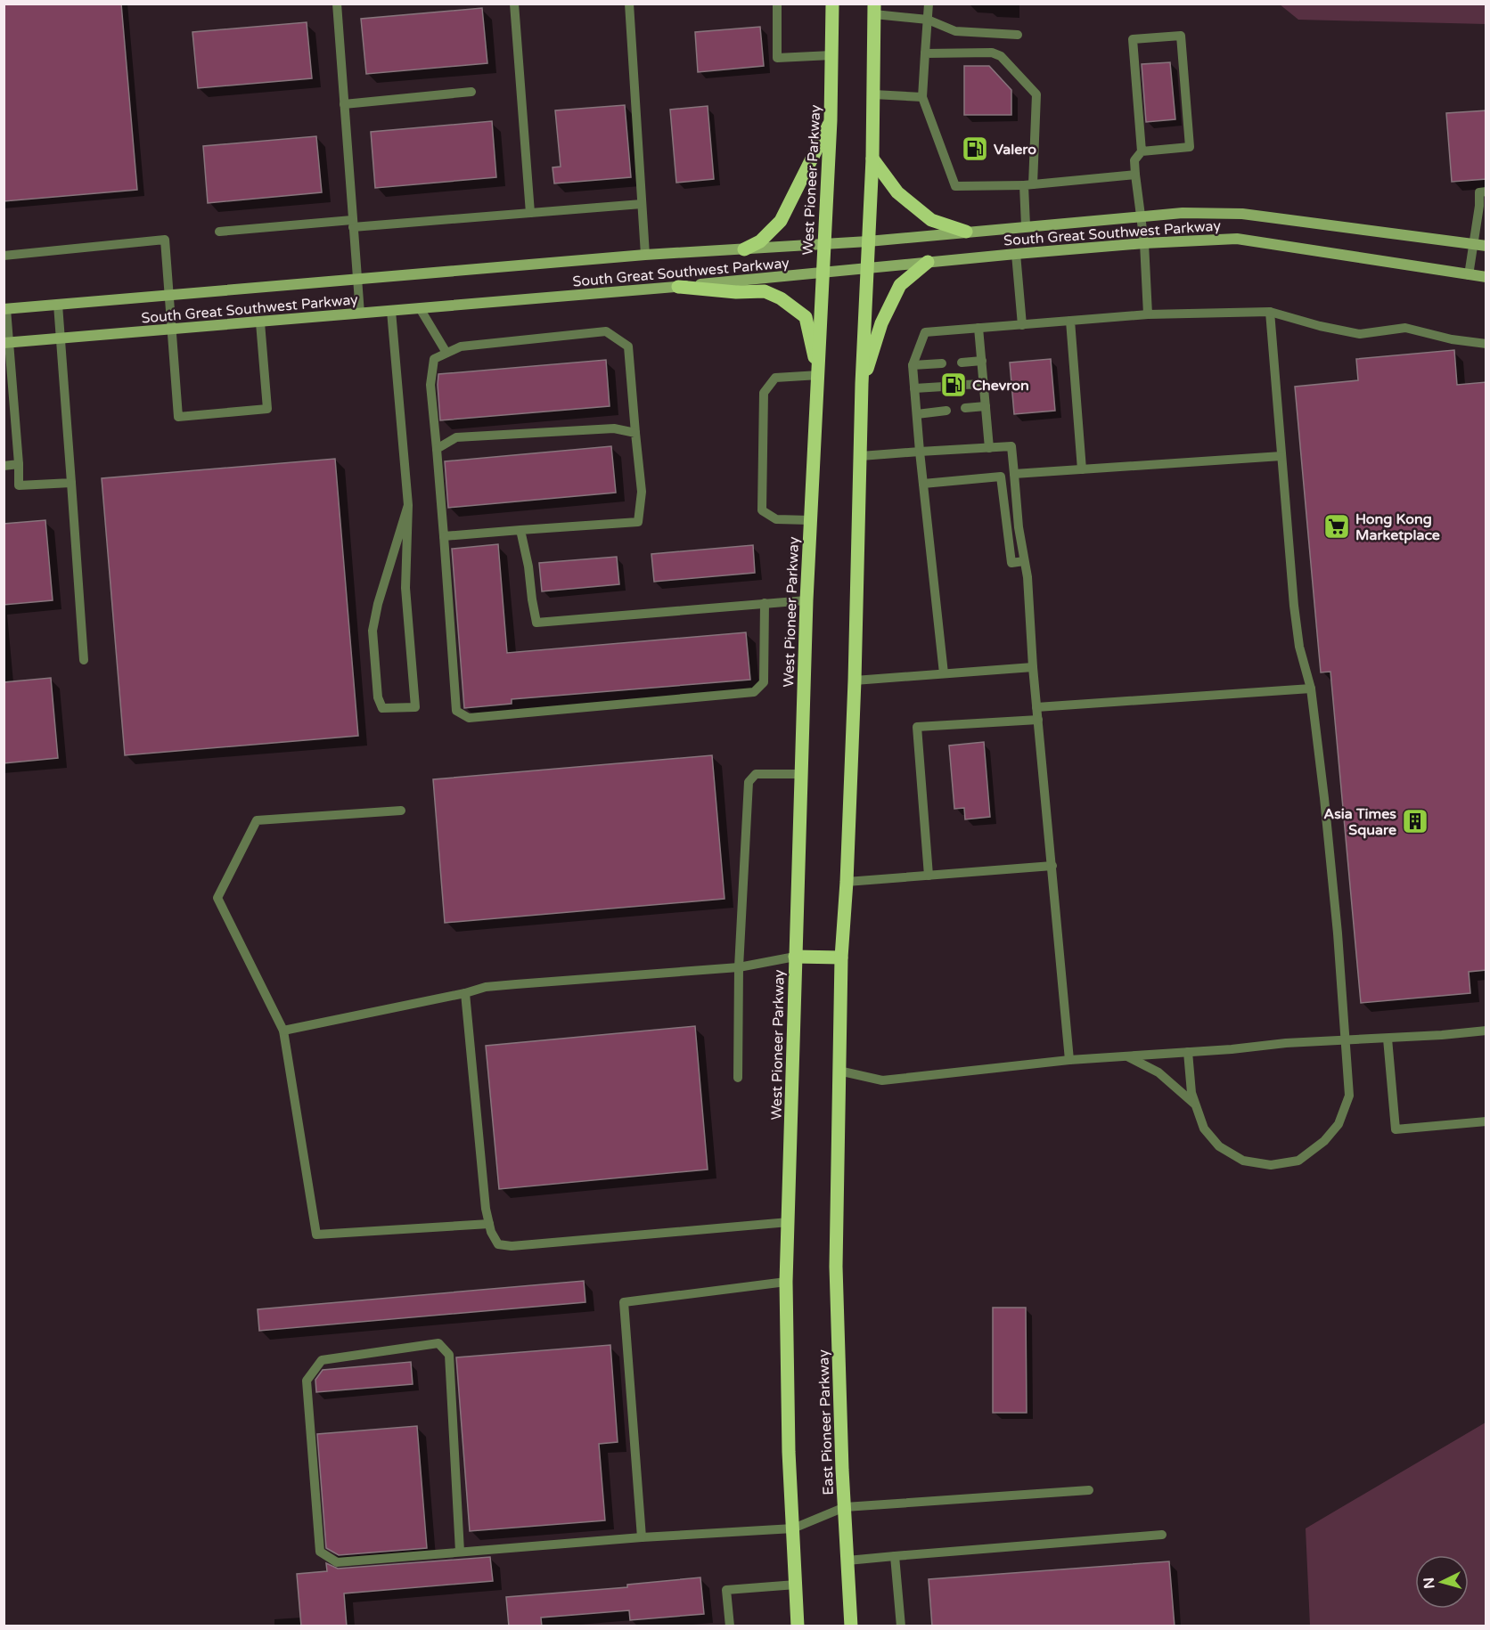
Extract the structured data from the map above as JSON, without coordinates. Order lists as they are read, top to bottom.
{
  "streets": {
    "main road": ["West Pioneer Parkway", "South Great Southwest Parkway", "East Pioneer Parkway"]
  },
  "crossings": [
    ["West Pioneer Parkway", "South Great Southwest Parkway"]
  ],
  "places": {
    "fuel station": ["Valero", "Chevron"],
    "supermarket": ["Hong Kong Marketplace"],
    "building": ["Asia Times Square"]
  },
  "north": "left"
}
